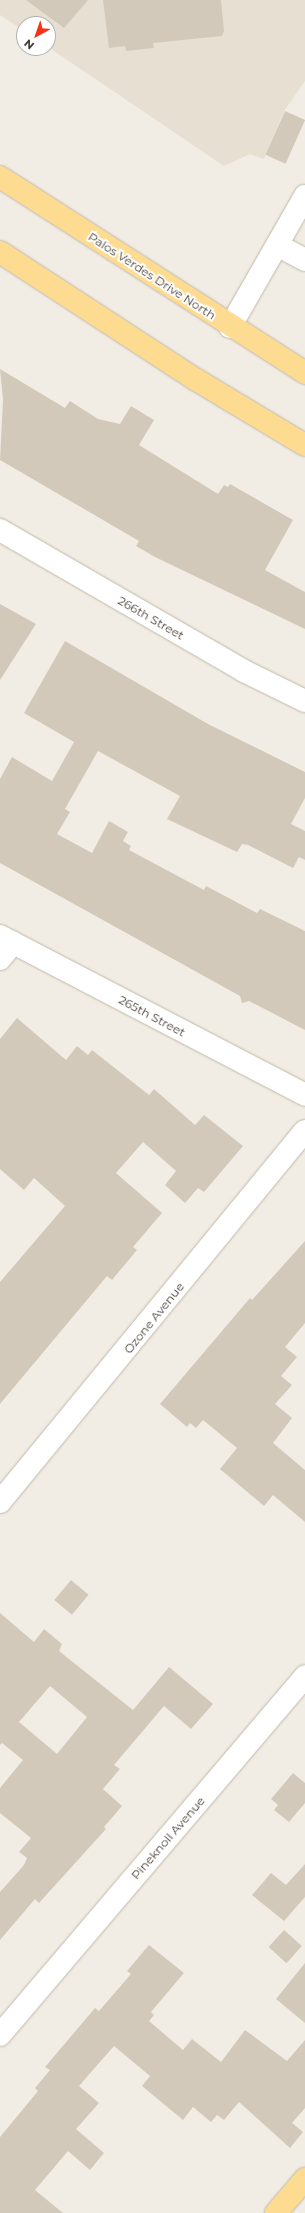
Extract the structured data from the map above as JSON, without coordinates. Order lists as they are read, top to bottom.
{
  "streets": {
    "main road": ["Palos Verdes Drive North"],
    "street": [
      "266th Street",
      "265th Street",
      "Ozone Avenue",
      "Pineknoll Avenue"
    ]
  },
  "north": "bottom left"
}
